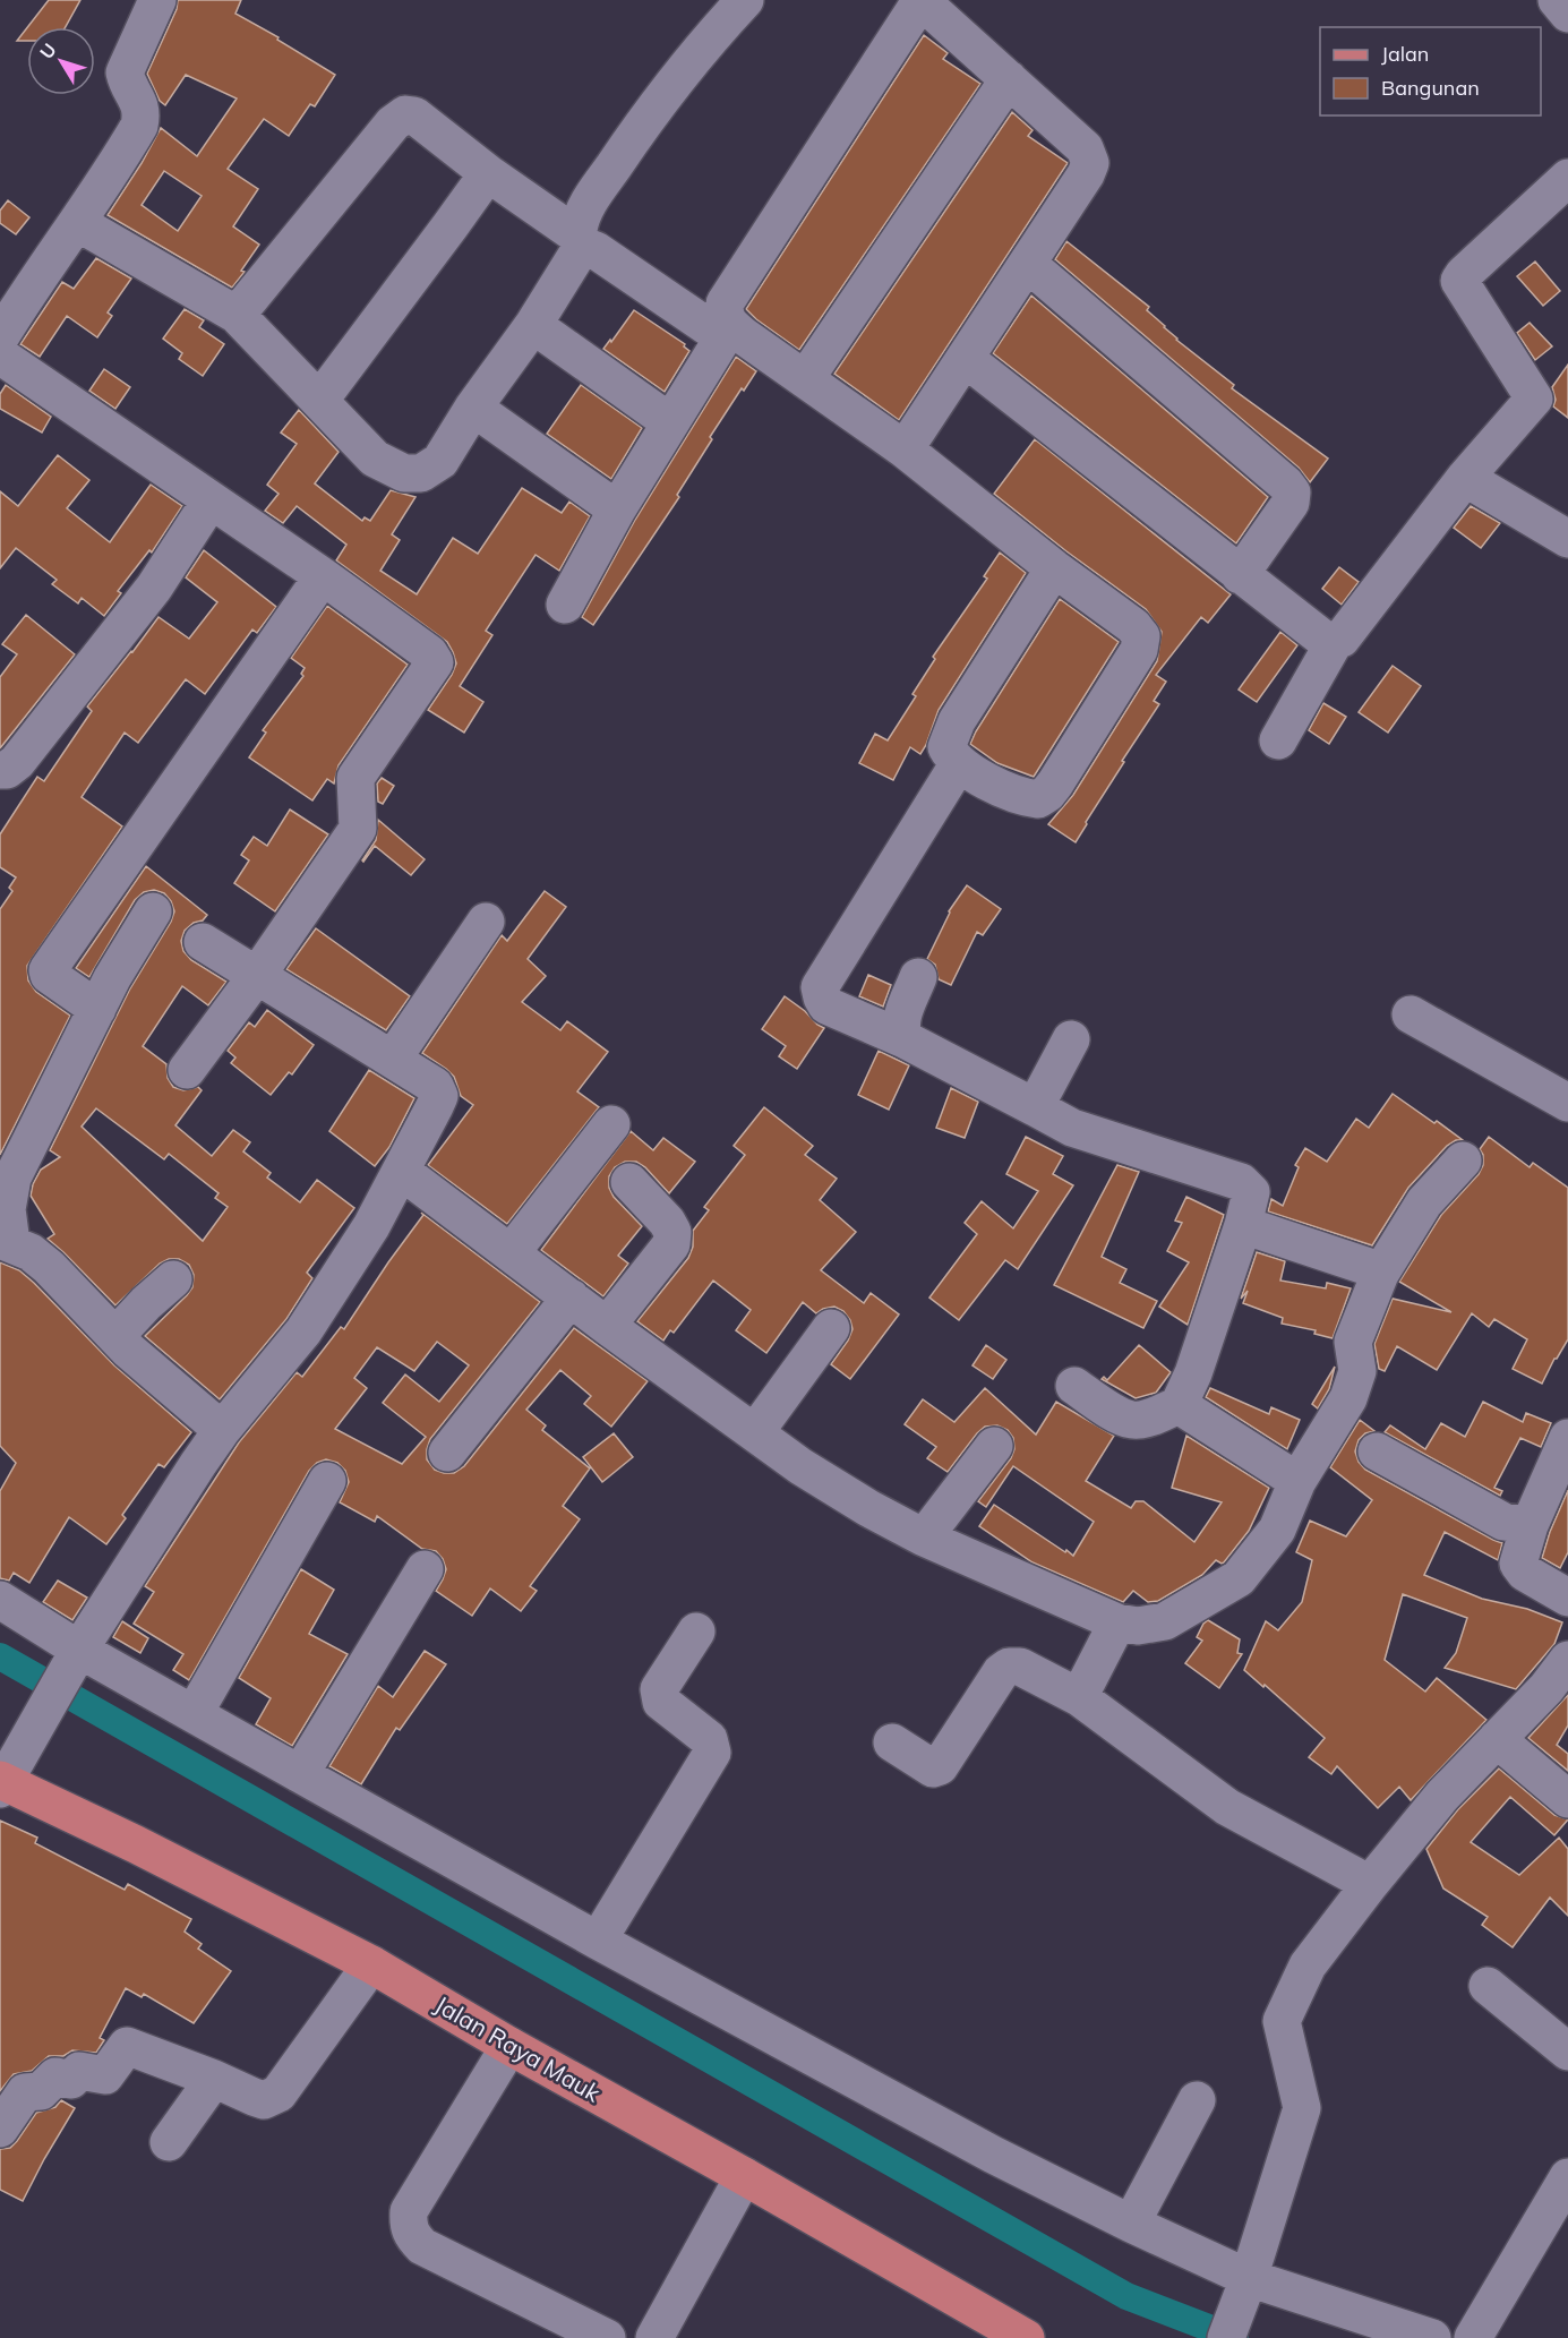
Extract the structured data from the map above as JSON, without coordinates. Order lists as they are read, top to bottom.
{
  "streets": {
    "main road": ["Jalan Raya Mauk"]
  },
  "legend": ["Jalan", "Bangunan"],
  "north": "top left"
}
